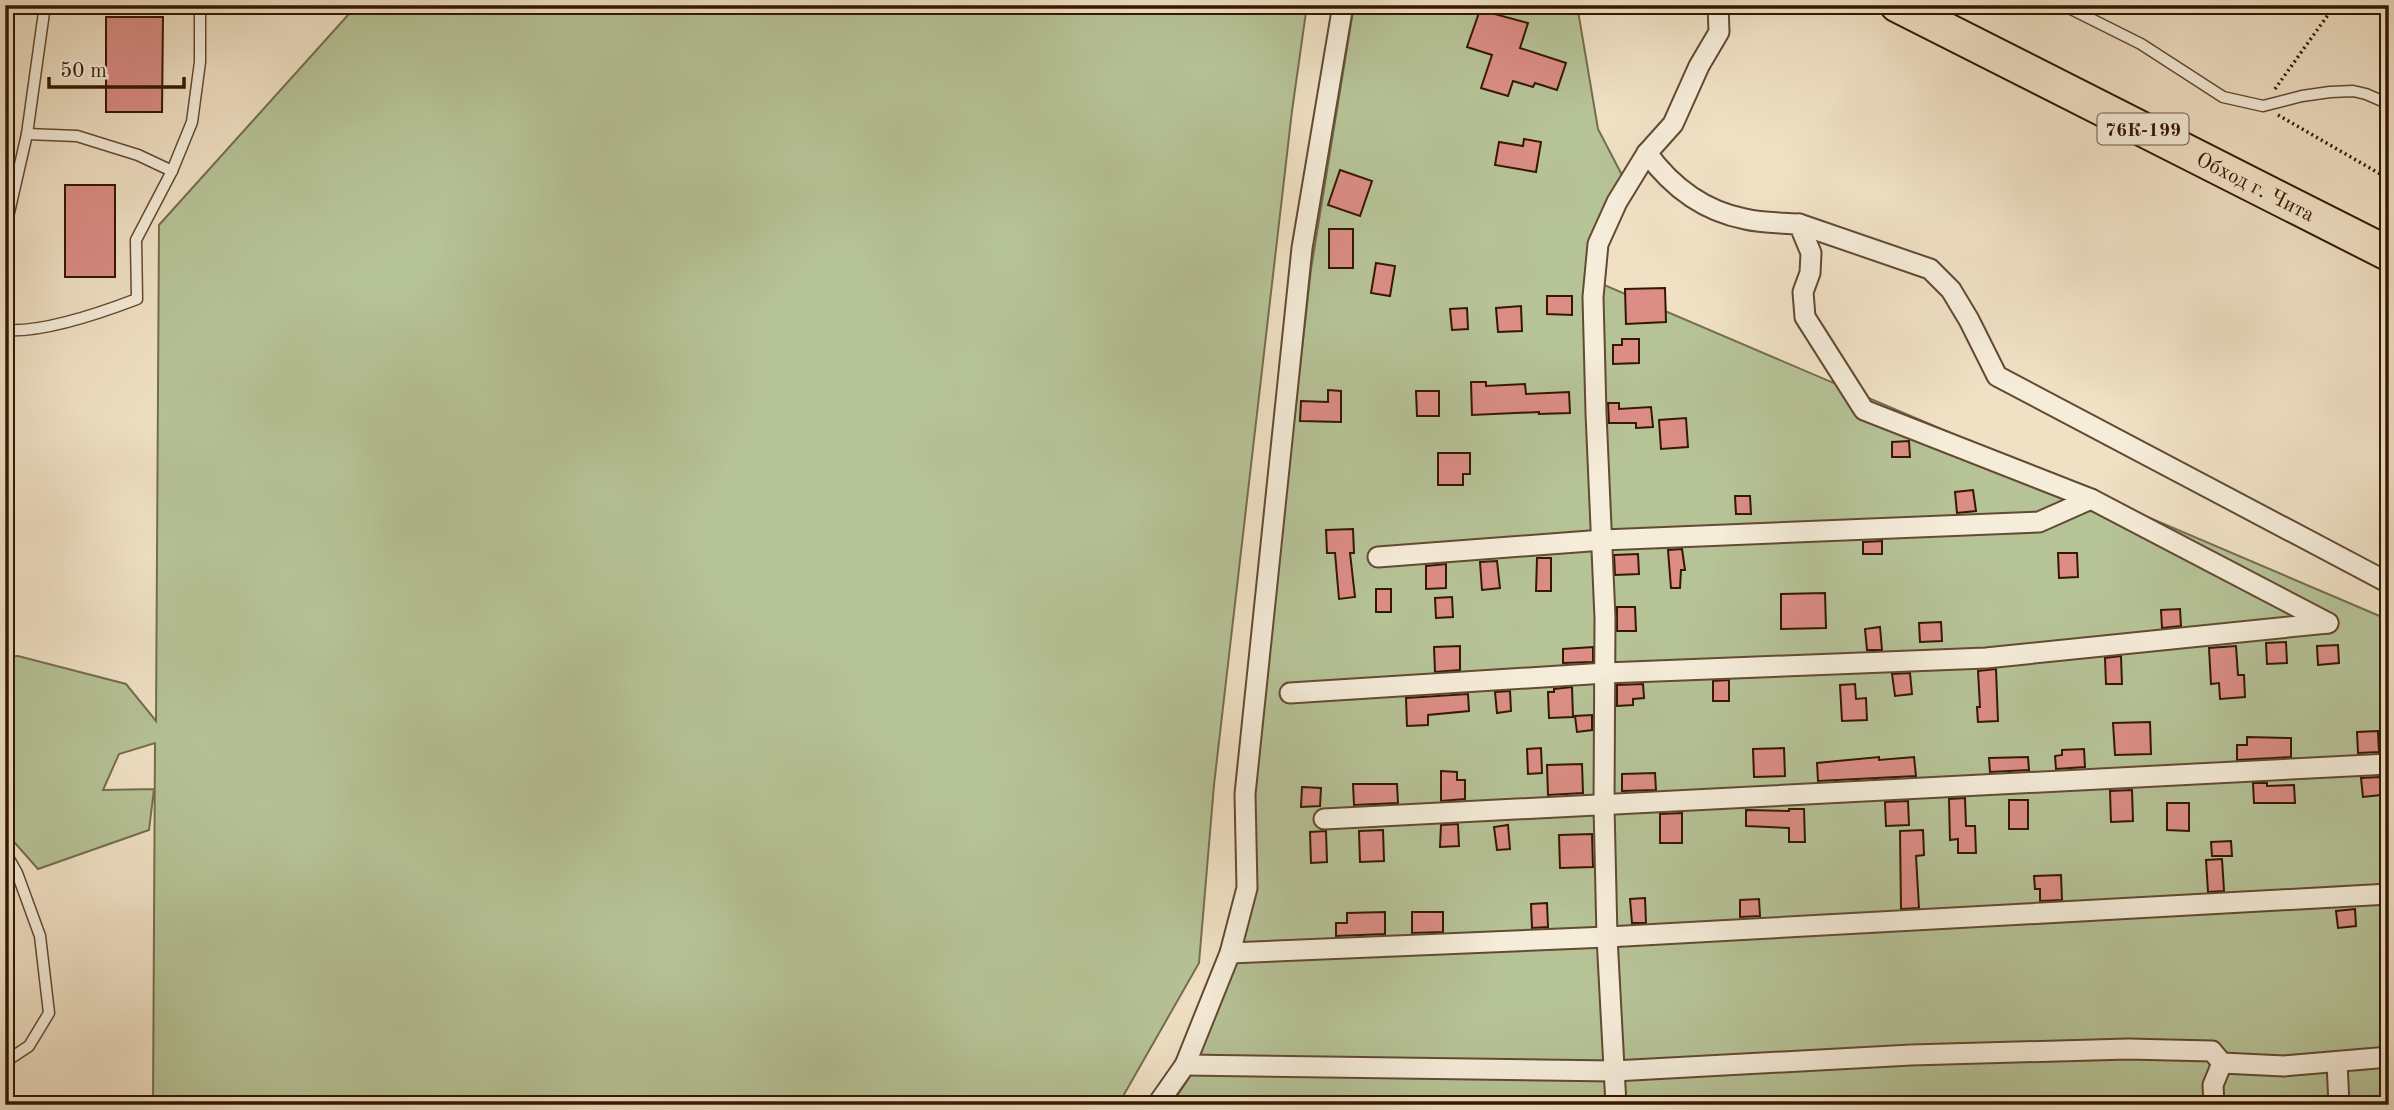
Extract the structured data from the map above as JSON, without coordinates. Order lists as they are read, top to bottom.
{
  "streets": {
    "highway": ["76К-199", "Обход г. Чита"]
  },
  "scale_bar": "50 m"
}
